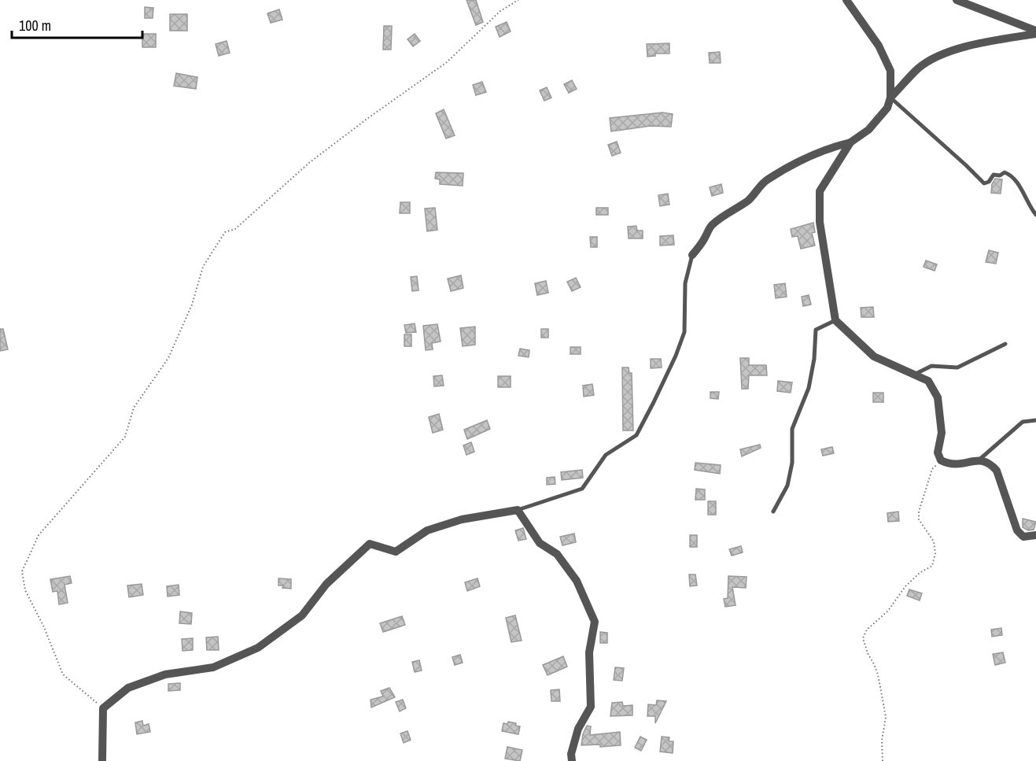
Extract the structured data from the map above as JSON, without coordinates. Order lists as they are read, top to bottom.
{
  "scale_bar": "100 m"
}
